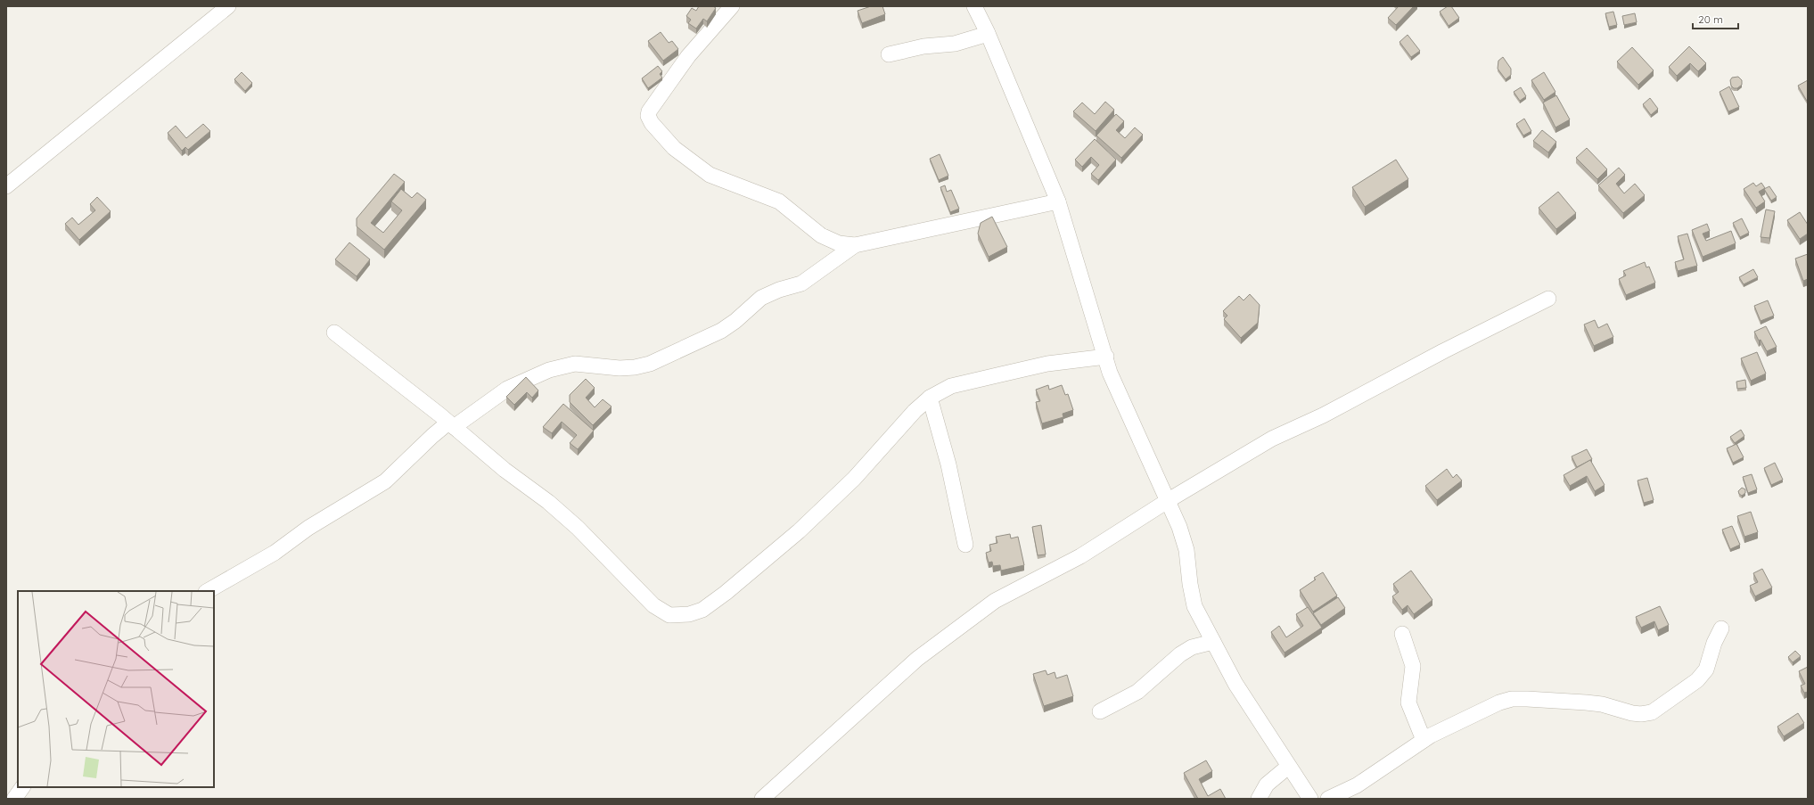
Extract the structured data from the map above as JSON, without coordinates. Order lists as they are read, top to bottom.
{
  "scale_bar": "20 m"
}
